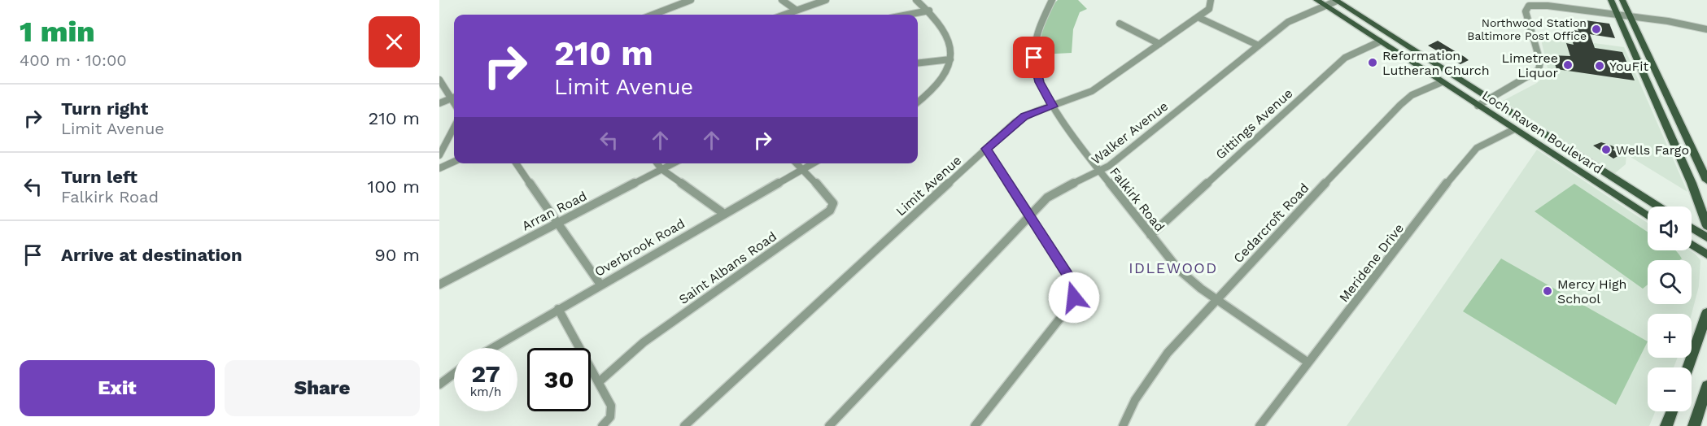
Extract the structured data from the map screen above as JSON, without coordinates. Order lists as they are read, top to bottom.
{
  "streets": {
    "main road": ["Loch Raven Boulevard"],
    "street": [
      "Gittings Avenue",
      "Walker Avenue",
      "Limit Avenue",
      "Falkirk Road",
      "Arran Road",
      "Cedarcroft Road",
      "Overbrook Road",
      "Meridene Drive",
      "Saint Albans Road"
    ]
  },
  "crossings": [
    ["Gittings Avenue", "Loch Raven Boulevard"],
    ["Gittings Avenue", "Falkirk Road"],
    ["Loch Raven Boulevard", "Walker Avenue"],
    ["Loch Raven Boulevard", "Cedarcroft Road"],
    ["Loch Raven Boulevard", "Meridene Drive"],
    ["Walker Avenue", "Falkirk Road"],
    ["Limit Avenue", "Falkirk Road"],
    ["Falkirk Road", "Cedarcroft Road"],
    ["Falkirk Road", "Meridene Drive"],
    ["Overbrook Road", "Saint Albans Road"]
  ],
  "districts": ["IDLEWOOD"],
  "places": [
    "Northwood Station Baltimore Post Office",
    "Reformation Lutheran Church",
    "Limetree Liquor",
    "YouFit",
    "Wells Fargo",
    "Mercy High School"
  ],
  "page": {
    "heading": ["1 min", "400 m · 10:00"],
    "turn": ["210 m", "Limit Avenue"],
    "list": [
      {
        "name": "Turn right",
        "note": "Limit Avenue",
        "value": "210 m"
      },
      {
        "name": "Turn left",
        "note": "Falkirk Road",
        "value": "100 m"
      },
      {
        "name": "Arrive at destination",
        "value": "90 m"
      }
    ],
    "map_buttons": ["+", "−"],
    "speed": "27 km/h",
    "limit": "30",
    "buttons": ["Exit", "Share"]
  }
}
